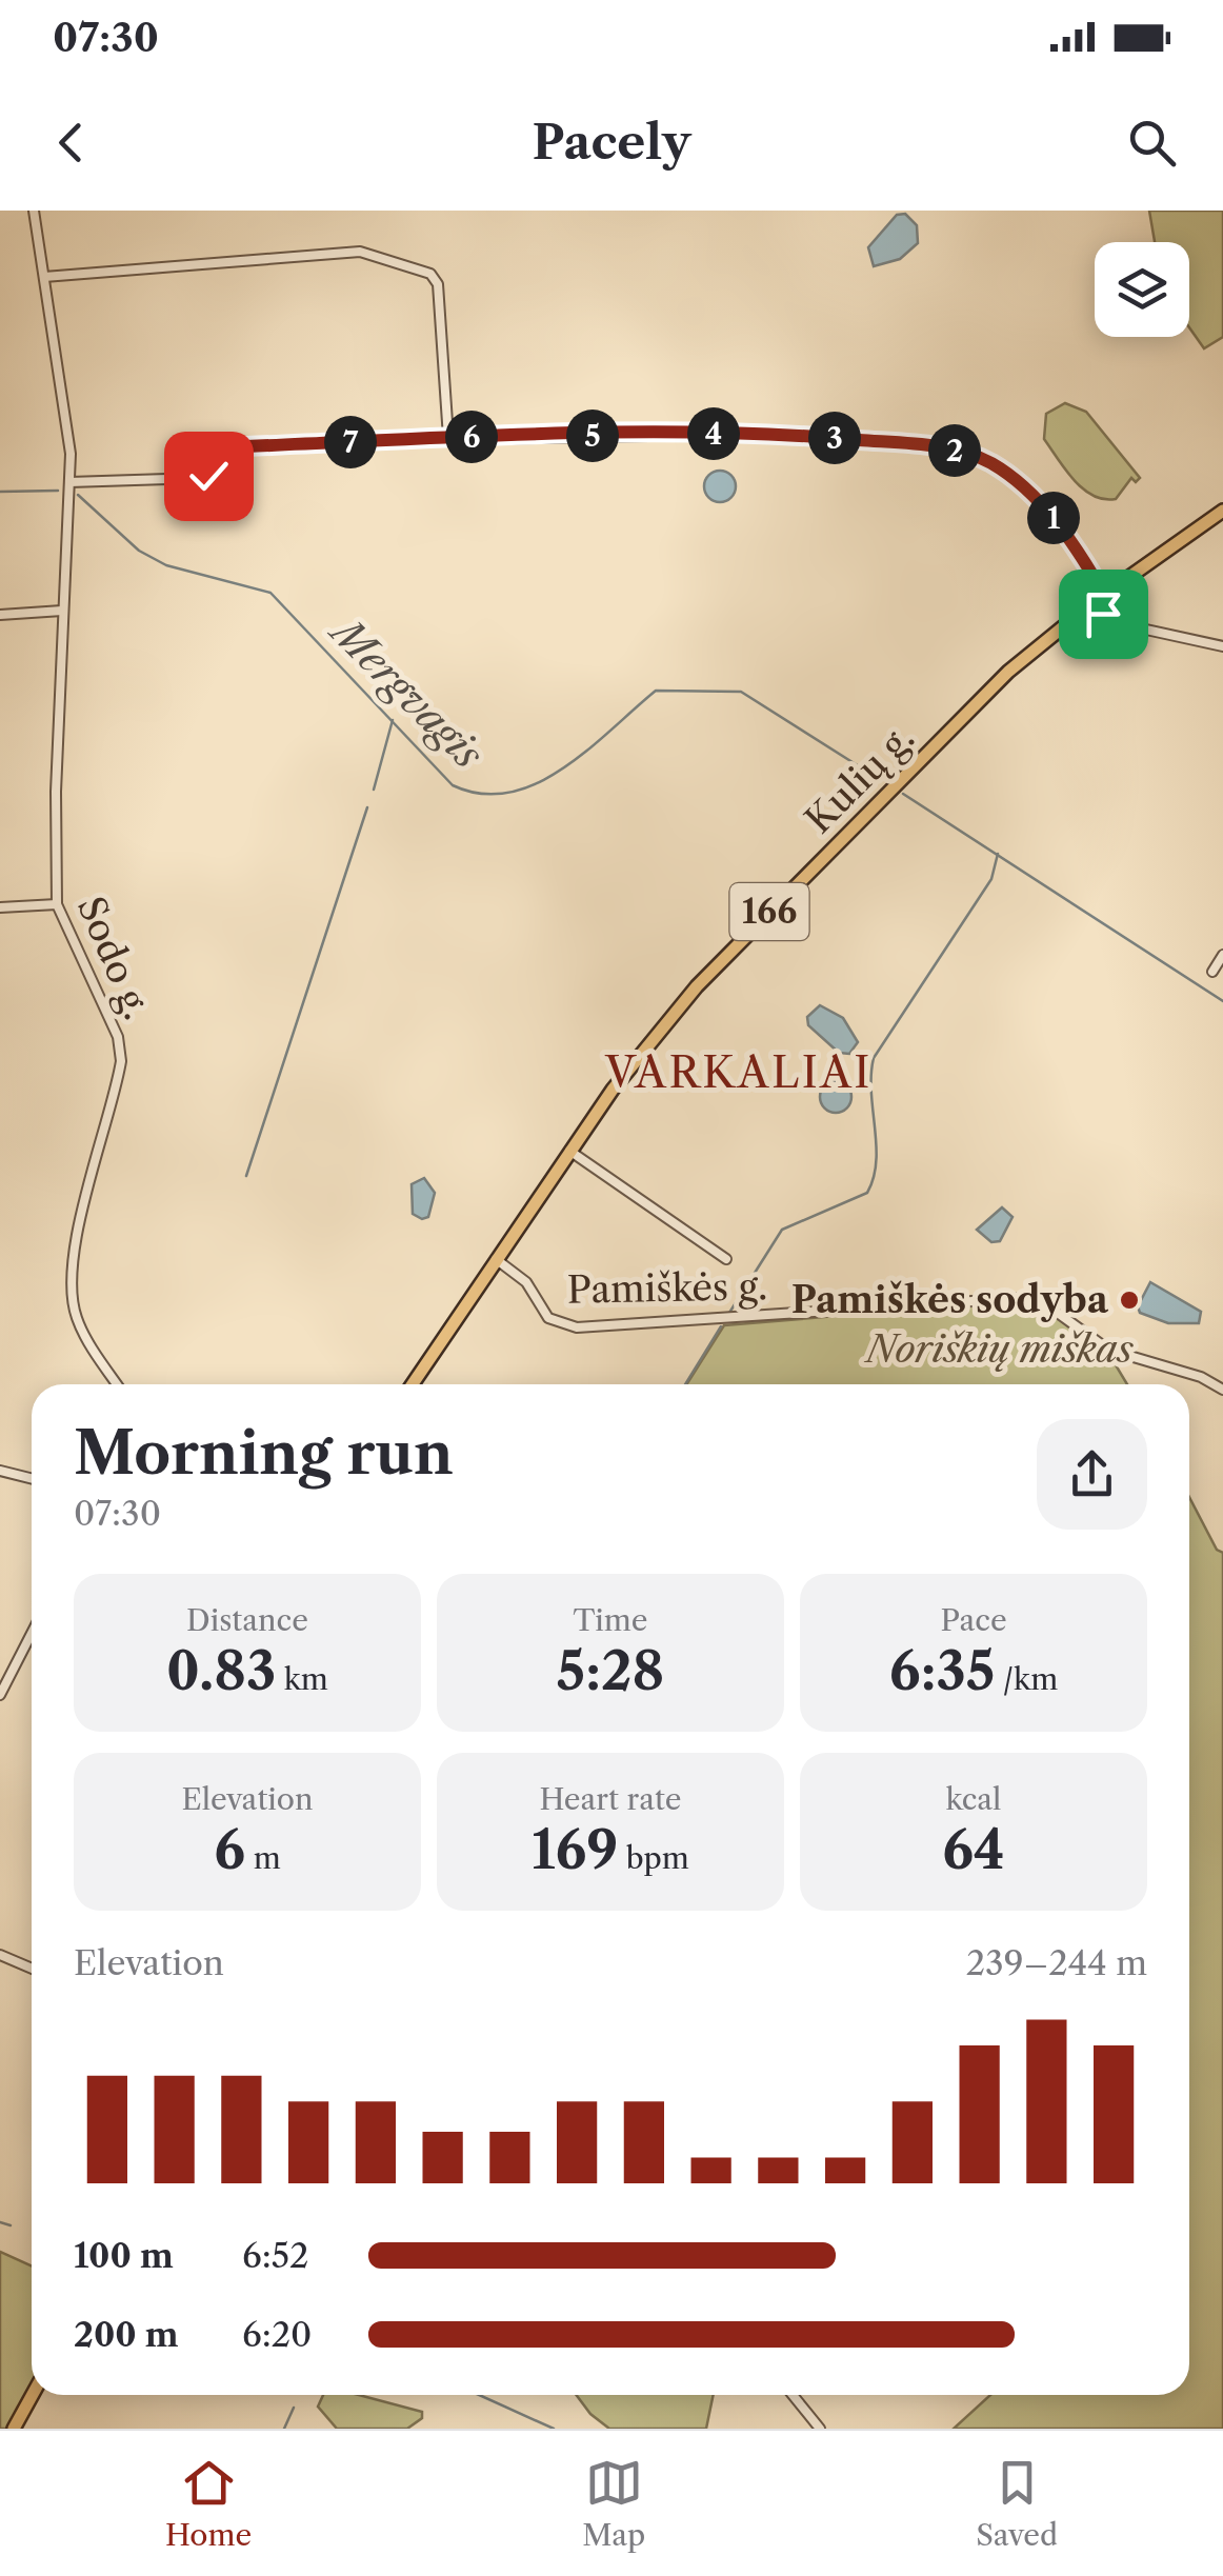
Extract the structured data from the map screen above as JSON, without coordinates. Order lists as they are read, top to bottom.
{
  "streets": {
    "main road": ["Kulių g.", "166"],
    "street": ["Sodo g.", "Pamiškės g."]
  },
  "crossings": [
    ["Kulių g.", "Pamiškės g."]
  ],
  "districts": ["VARKALIAI"],
  "water": ["Mergvagis"],
  "parks": ["Noriškių miškas"],
  "places": ["Pamiškės sodyba"],
  "page": {
    "status": "07:30",
    "header": "Pacely",
    "pins": [
      "4",
      "5",
      "6",
      "3",
      "7",
      "2",
      "1"
    ],
    "heading": ["Morning run", "07:30"],
    "stats": [
      ["Distance", "0.83 km"],
      ["Time", "5:28"],
      ["Pace", "6:35 /km"],
      ["Elevation", "6 m"],
      ["Heart rate", "169 bpm"],
      ["kcal", "64"]
    ],
    "chart": ["Elevation", "239–244 m"],
    "list": [
      {
        "name": "100 m",
        "note": "6:52"
      },
      {
        "name": "200 m",
        "note": "6:20"
      }
    ],
    "tabs": ["Home", "Map", "Saved"]
  }
}
